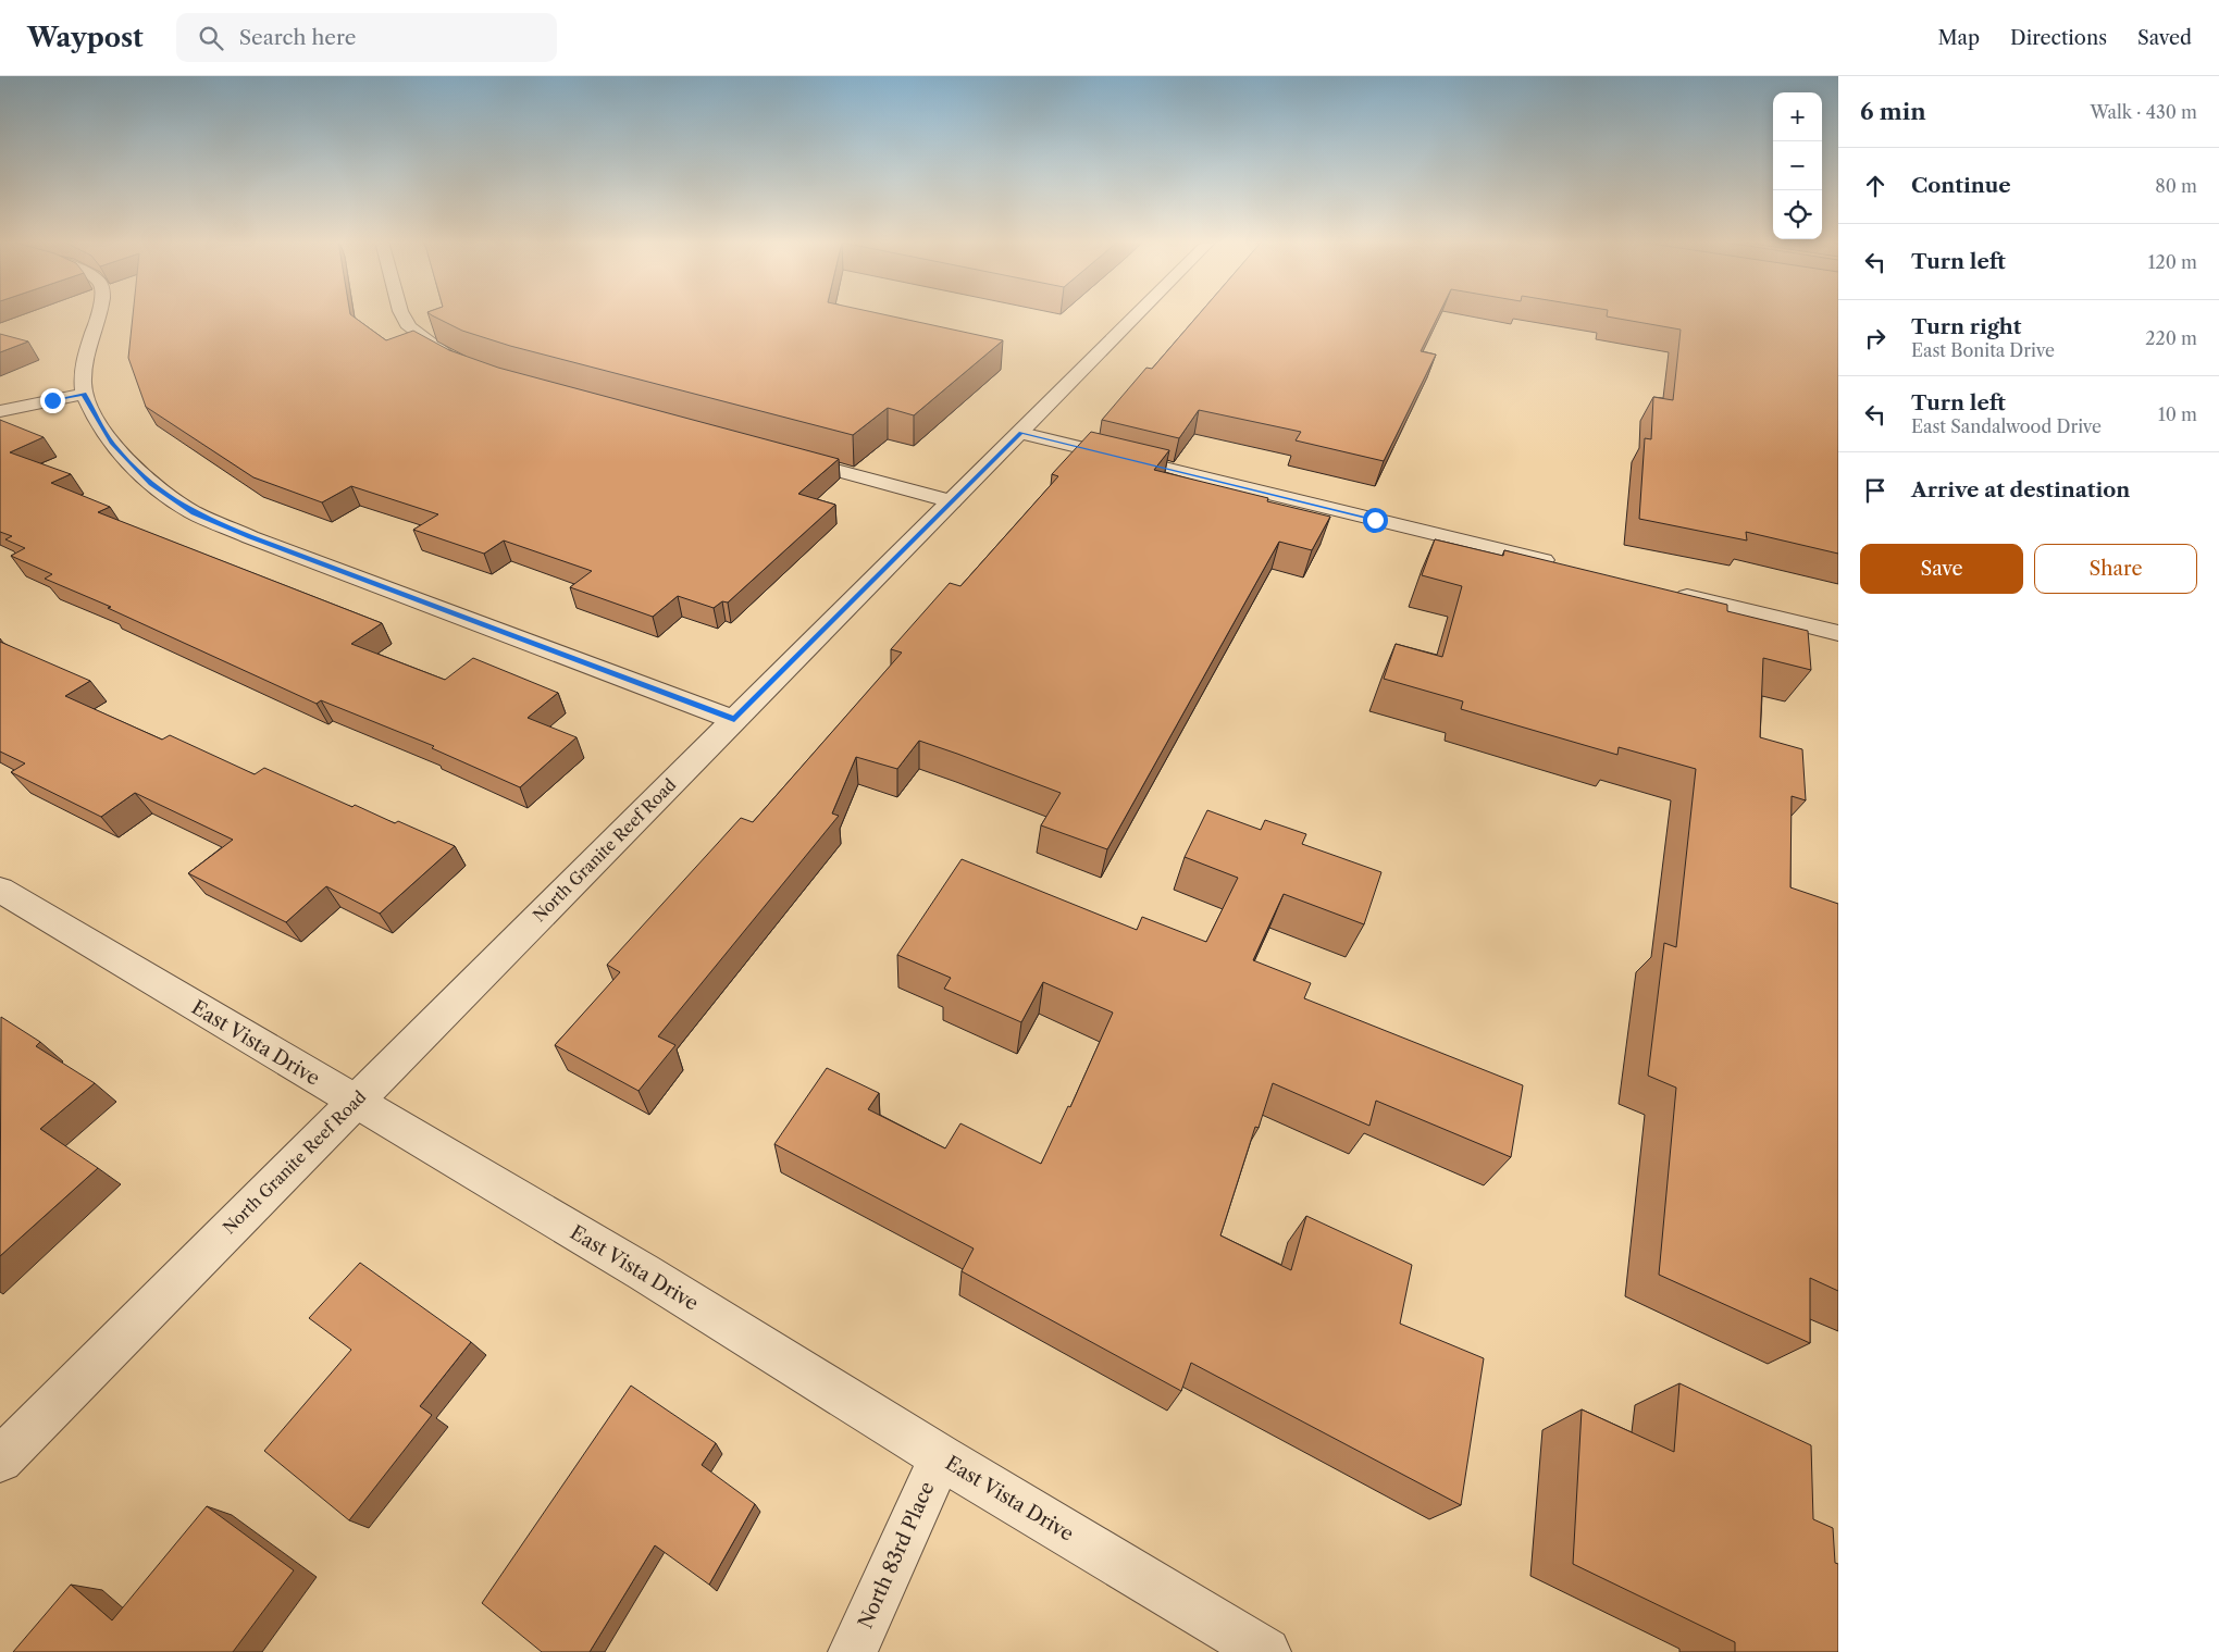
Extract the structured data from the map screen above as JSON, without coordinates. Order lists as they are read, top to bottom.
{
  "streets": {
    "street": ["North Granite Reef Road", "East Vista Drive", "North 83rd Place"]
  },
  "crossings": [
    ["North Granite Reef Road", "East Vista Drive"],
    ["East Vista Drive", "North 83rd Place"]
  ],
  "page": {
    "header": "Waypost",
    "search": "Search here",
    "nav": ["Map", "Directions", "Saved"],
    "heading": ["6 min", "Walk · 430 m"],
    "map_buttons": ["+", "−"],
    "list": [
      ["Continue", "80 m"],
      ["Turn left", "120 m"],
      ["Turn right", "East Bonita Drive", "220 m"],
      ["Turn left", "East Sandalwood Drive", "10 m"],
      "Arrive at destination"
    ],
    "buttons": ["Save", "Share"]
  }
}
